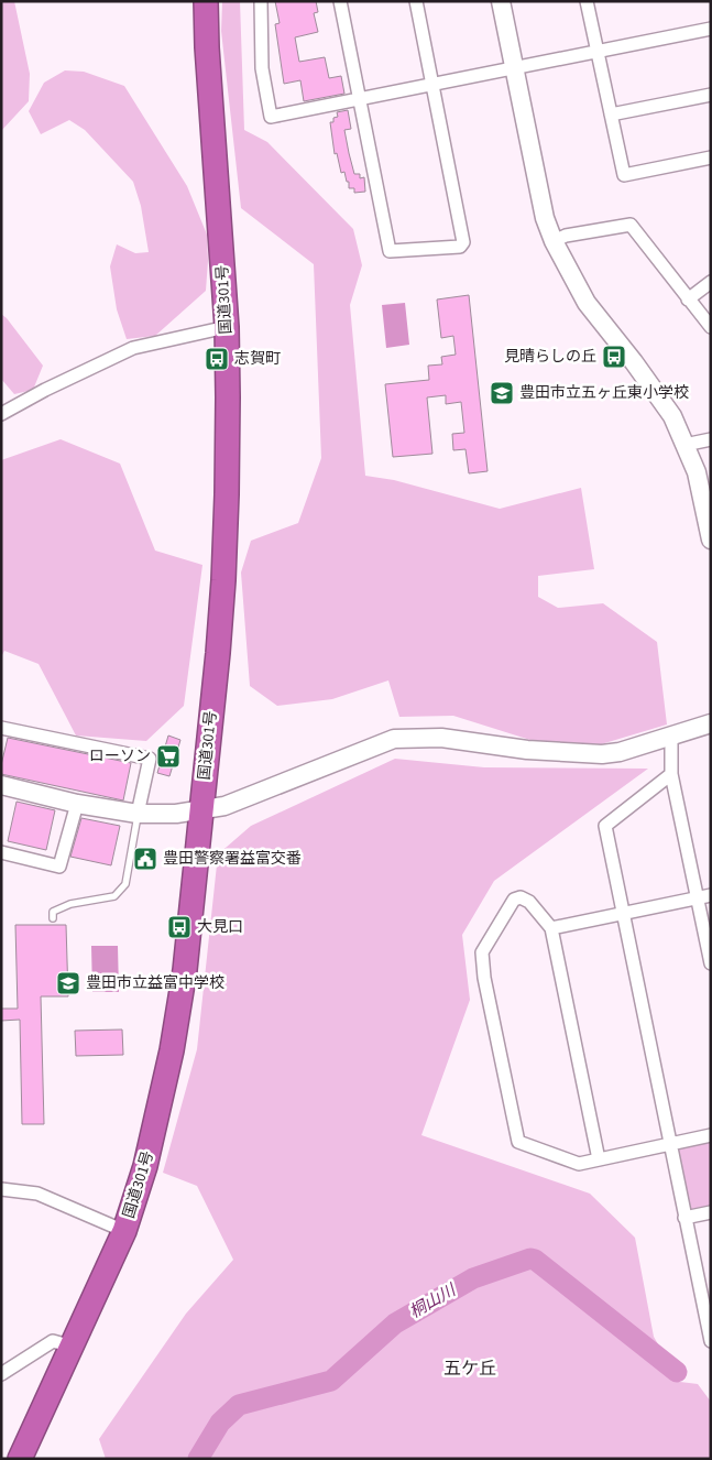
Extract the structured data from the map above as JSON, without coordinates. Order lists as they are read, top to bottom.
{
  "streets": {
    "highway": ["国道301号"]
  },
  "districts": ["五ケ丘"],
  "water": ["桐山川"],
  "places": {
    "bus stop": ["見晴らしの丘", "志賀町", "大見口"],
    "school or university": ["豊田市立五ヶ丘東小学校", "豊田市立益富中学校"],
    "supermarket": ["ローソン"],
    "public building": ["豊田警察署益富交番"]
  }
}
